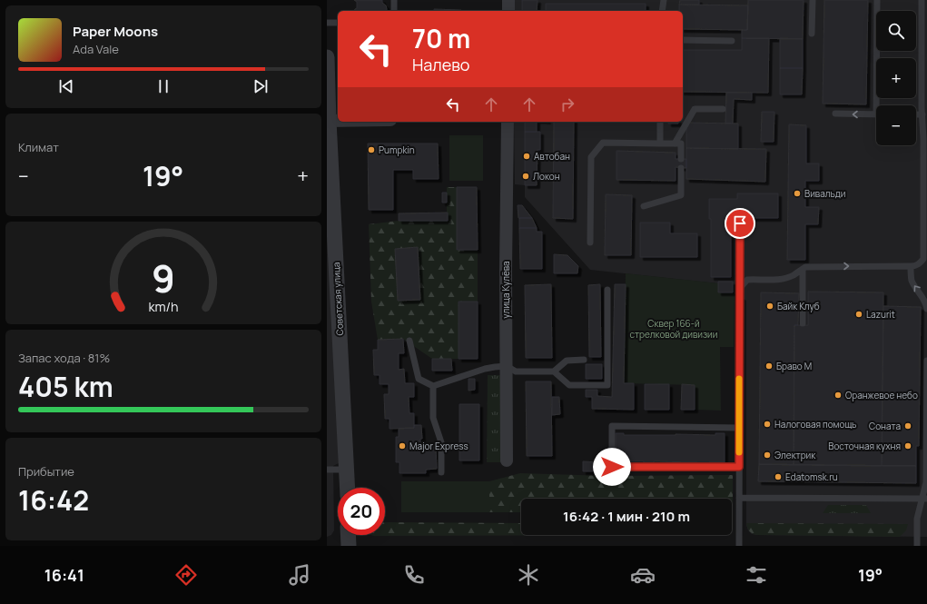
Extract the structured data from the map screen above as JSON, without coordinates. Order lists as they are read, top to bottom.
{
  "streets": {
    "street": ["улица Кулёва", "Советская улица"]
  },
  "parks": ["Сквер 166-й стрелковой дивизии"],
  "places": [
    "Pumpkin",
    "Автобан",
    "Локон",
    "Вивальди",
    "Байк Клуб",
    "Lazurit",
    "Браво М",
    "Оранжевое небо",
    "Налоговая помощь",
    "Соната",
    "Major Express",
    "Восточная кухня",
    "Электрик",
    "Edatomsk.ru"
  ],
  "page": {
    "map_buttons": ["+", "−"],
    "turn": ["70 m", "Налево"],
    "song": ["Paper Moons", "Ada Vale"],
    "tile": [
      "Климат",
      ["Запас хода · 81%", "405 km"],
      ["Прибытие", "16:42"]
    ],
    "heat": ["−", "19°", "+"],
    "limit": "20",
    "trip": "16:42 · 1 мин · 210 m",
    "tabs": ["16:41", "19°"],
    "gauge": ["9", "km/h"]
  }
}
